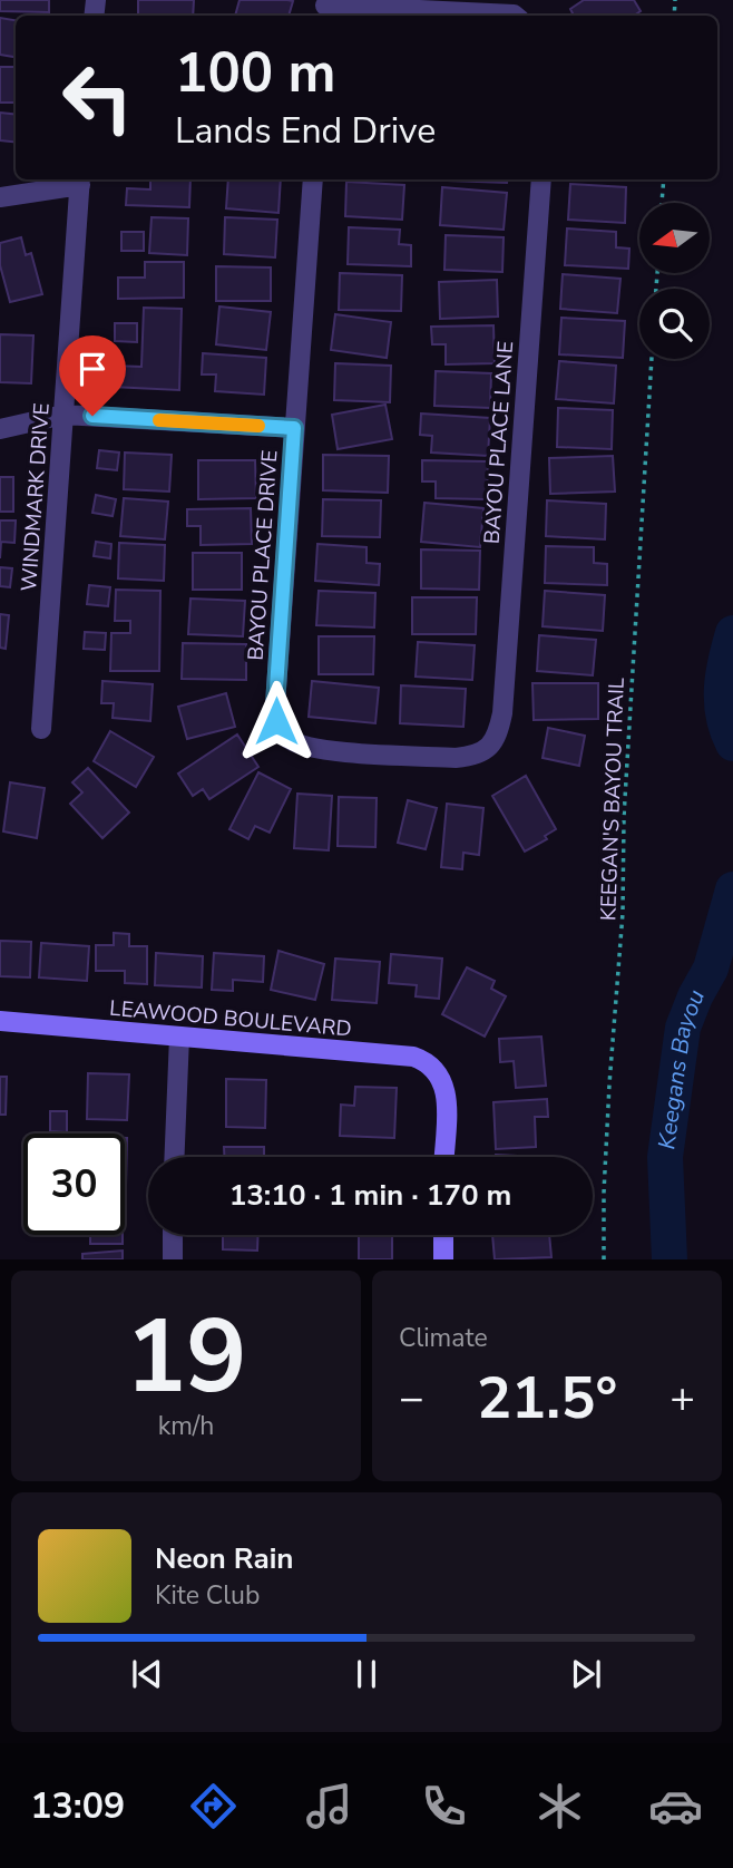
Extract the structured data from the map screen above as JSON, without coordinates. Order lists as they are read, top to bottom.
{
  "streets": {
    "street": [
      "BAYOU PLACE LANE",
      "WINDMARK DRIVE",
      "BAYOU PLACE DRIVE",
      "LEAWOOD BOULEVARD"
    ],
    "path": ["KEEGAN'S BAYOU TRAIL"]
  },
  "crossings": [
    ["BAYOU PLACE LANE", "BAYOU PLACE DRIVE"]
  ],
  "water": ["Keegans Bayou"],
  "north": "left",
  "page": {
    "turn": ["100 m", "Lands End Drive"],
    "limit": "30",
    "trip": "13:10 · 1 min · 170 m",
    "tile": [
      ["19", "km/h"],
      "Climate"
    ],
    "heat": ["−", "21.5°", "+"],
    "song": ["Neon Rain", "Kite Club"],
    "tabs": "13:09"
  }
}
